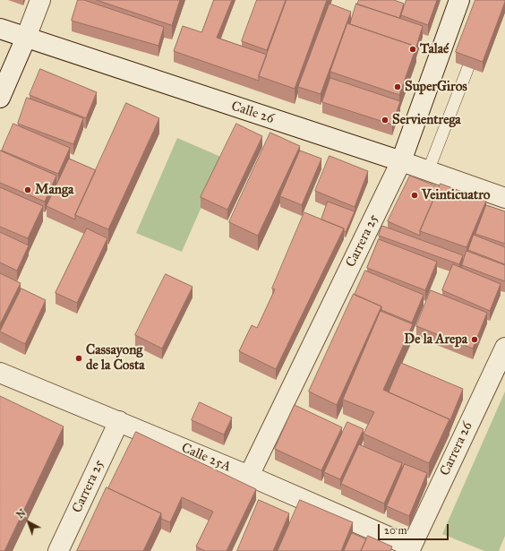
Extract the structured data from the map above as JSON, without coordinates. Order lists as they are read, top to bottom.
{
  "streets": {
    "street": [
      "Calle 26",
      "Carrera 25",
      "Carrera 26",
      "Calle 25A"
    ]
  },
  "crossings": [
    ["Calle 26", "Carrera 25"],
    ["Carrera 25", "Calle 25A"],
    ["Carrera 26", "Calle 25A"]
  ],
  "places": [
    "Talaé",
    "SuperGiros",
    "Servientrega",
    "Manga",
    "Veinticuatro",
    "De la Arepa",
    "Cassayong de la Costa"
  ],
  "scale_bar": "20 m",
  "north": "top left"
}
